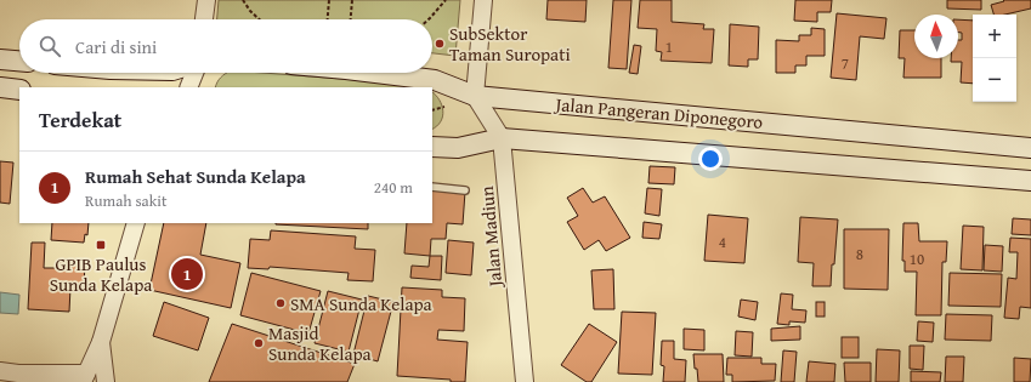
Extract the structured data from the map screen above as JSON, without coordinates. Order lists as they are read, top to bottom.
{
  "streets": {
    "main road": ["Jalan Pangeran Diponegoro"],
    "street": ["Jalan Madiun"]
  },
  "crossings": [
    ["Jalan Pangeran Diponegoro", "Jalan Madiun"]
  ],
  "places": {
    "other": ["SubSektor Taman Suropati", "SMA Sunda Kelapa", "Masjid Sunda Kelapa"],
    "transit": ["GPIB Paulus Sunda Kelapa"]
  },
  "house_numbers": [
    "1",
    "7",
    "4",
    "8",
    "10"
  ],
  "north": "top",
  "page": {
    "map_buttons": ["+", "−"],
    "search": "Cari di sini",
    "heading": "Terdekat",
    "list": [
      {
        "mark": "1",
        "name": "Rumah Sehat Sunda Kelapa",
        "note": "Rumah sakit",
        "value": "240 m"
      }
    ],
    "pins": "1"
  }
}
